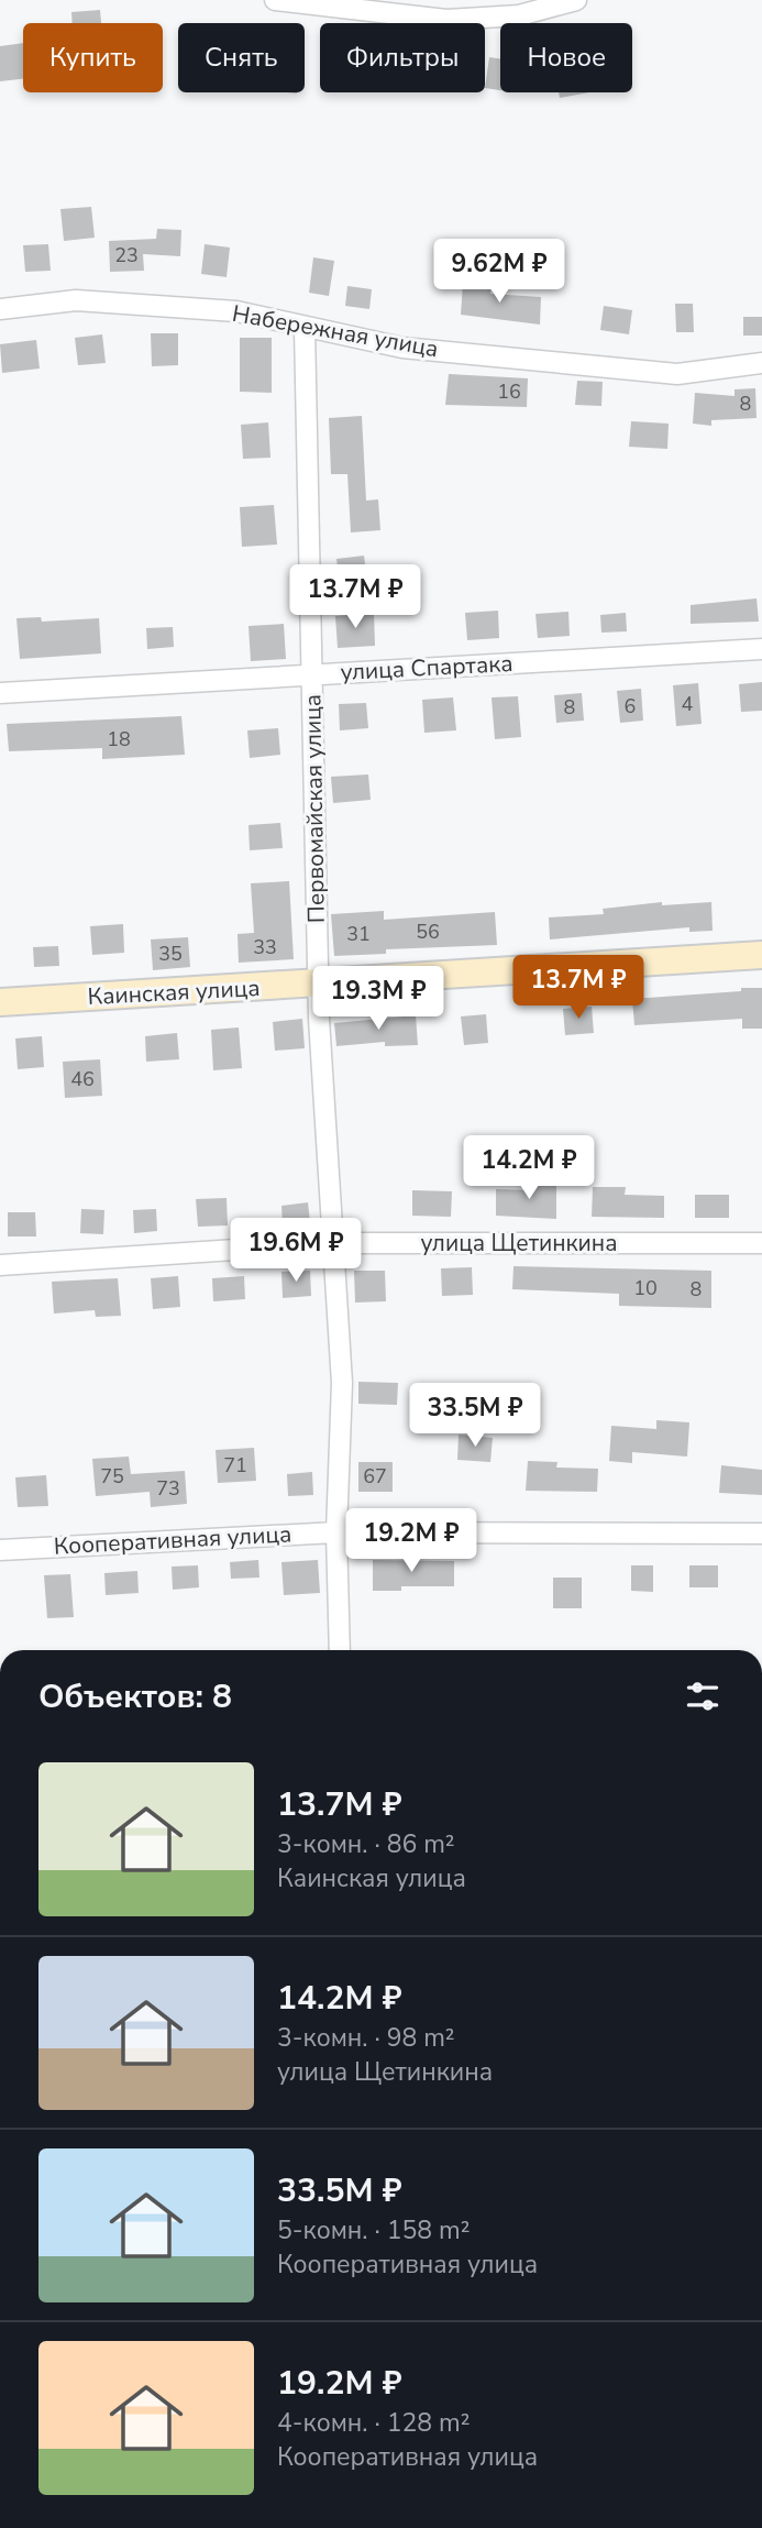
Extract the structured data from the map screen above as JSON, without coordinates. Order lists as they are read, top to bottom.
{
  "streets": {
    "main road": ["Каинская улица"],
    "street": [
      "Набережная улица",
      "улица Спартака",
      "Первомайская улица",
      "улица Щетинкина",
      "Кооперативная улица"
    ]
  },
  "crossings": [
    ["Набережная улица", "Первомайская улица"],
    ["улица Спартака", "Первомайская улица"],
    ["Первомайская улица", "Каинская улица"],
    ["Первомайская улица", "улица Щетинкина"],
    ["Первомайская улица", "Кооперативная улица"]
  ],
  "house_numbers": [
    "23",
    "16",
    "8",
    "4",
    "6",
    "8",
    "18",
    "56",
    "31",
    "33",
    "35",
    "46",
    "10",
    "8",
    "71",
    "75",
    "67",
    "73"
  ],
  "page": {
    "chip": [
      "Купить",
      "Снять",
      "Фильтры",
      "Новое"
    ],
    "price": [
      "9.62M ₽",
      "13.7M ₽",
      "13.7M ₽",
      "19.3M ₽",
      "14.2M ₽",
      "19.6M ₽",
      "33.5M ₽",
      "19.2M ₽"
    ],
    "heading": "Объектов: 8",
    "list": [
      {
        "name": "13.7M ₽",
        "note": "3-комн. · 86 m² · Каинская улица"
      },
      {
        "name": "14.2M ₽",
        "note": "3-комн. · 98 m² · улица Щетинкина"
      },
      {
        "name": "33.5M ₽",
        "note": "5-комн. · 158 m² · Кооперативная улица"
      },
      {
        "name": "19.2M ₽",
        "note": "4-комн. · 128 m² · Кооперативная улица"
      }
    ]
  }
}
